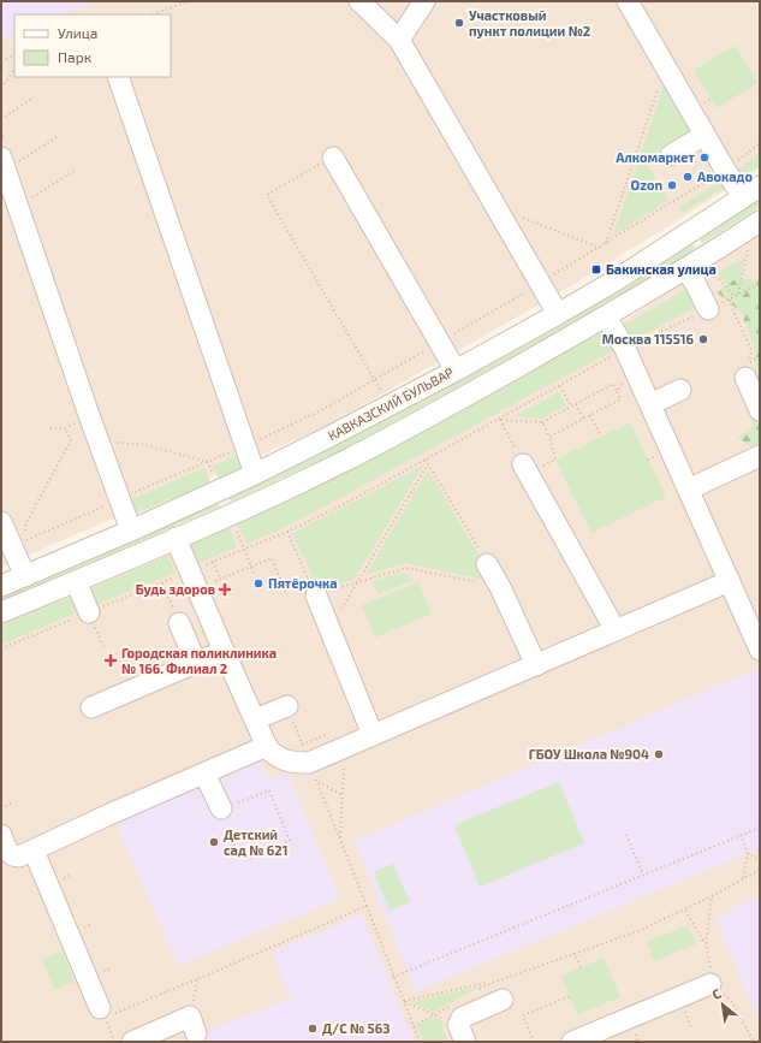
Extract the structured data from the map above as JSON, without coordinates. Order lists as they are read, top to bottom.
{
  "streets": {
    "street": ["КАВКАЗСКИЙ БУЛЬВАР"]
  },
  "places": {
    "other": [
      "Участковый пункт полиции №2",
      "Алкомаркет",
      "Авокадо",
      "Ozon",
      "Москва 115516",
      "Пятёрочка",
      "ГБОУ Школа №904",
      "Детский сад № 621",
      "Д/C № 563"
    ],
    "transit": ["Бакинская улица"],
    "health": ["Будь здоров", "Городская поликлиника № 166. Филиал 2"]
  },
  "legend": ["Улица", "Парк"],
  "north": "top left"
}
